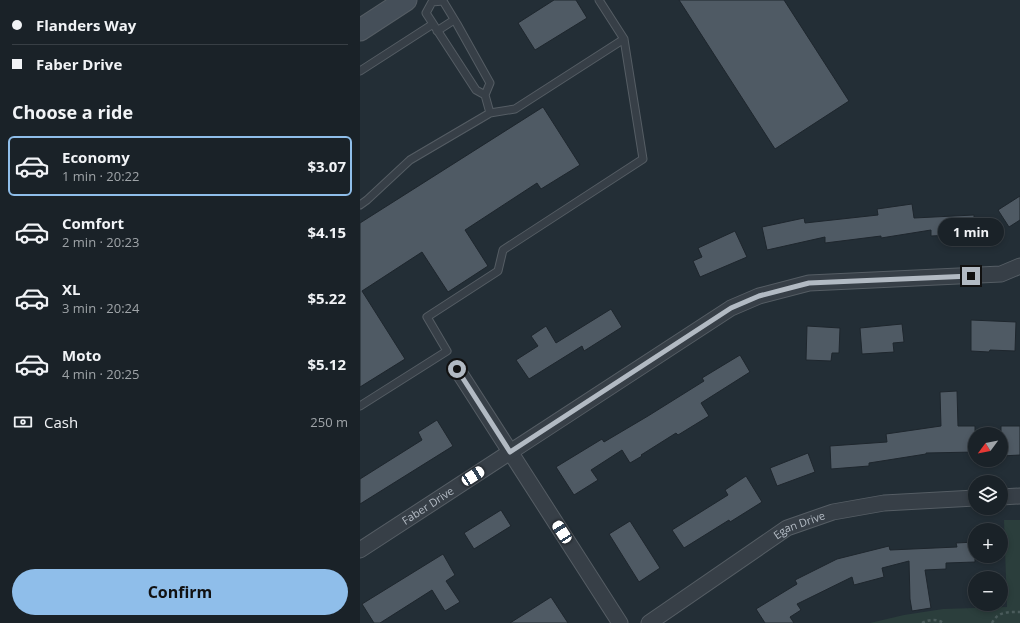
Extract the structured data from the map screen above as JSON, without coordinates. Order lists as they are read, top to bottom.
{
  "streets": {
    "street": ["Faber Drive", "Egan Drive"]
  },
  "north": "bottom left",
  "page": {
    "banner": ["Flanders Way", "Faber Drive"],
    "heading": "Choose a ride",
    "list": [
      {
        "name": "Economy",
        "note": "1 min · 20:22",
        "value": "$3.07"
      },
      {
        "name": "Comfort",
        "note": "2 min · 20:23",
        "value": "$4.15"
      },
      {
        "name": "XL",
        "note": "3 min · 20:24",
        "value": "$5.22"
      },
      {
        "name": "Moto",
        "note": "4 min · 20:25",
        "value": "$5.12"
      }
    ],
    "bubble": "1 min",
    "pay": ["Cash", "250 m"],
    "map_buttons": ["+", "−"],
    "buttons": "Confirm"
  }
}
